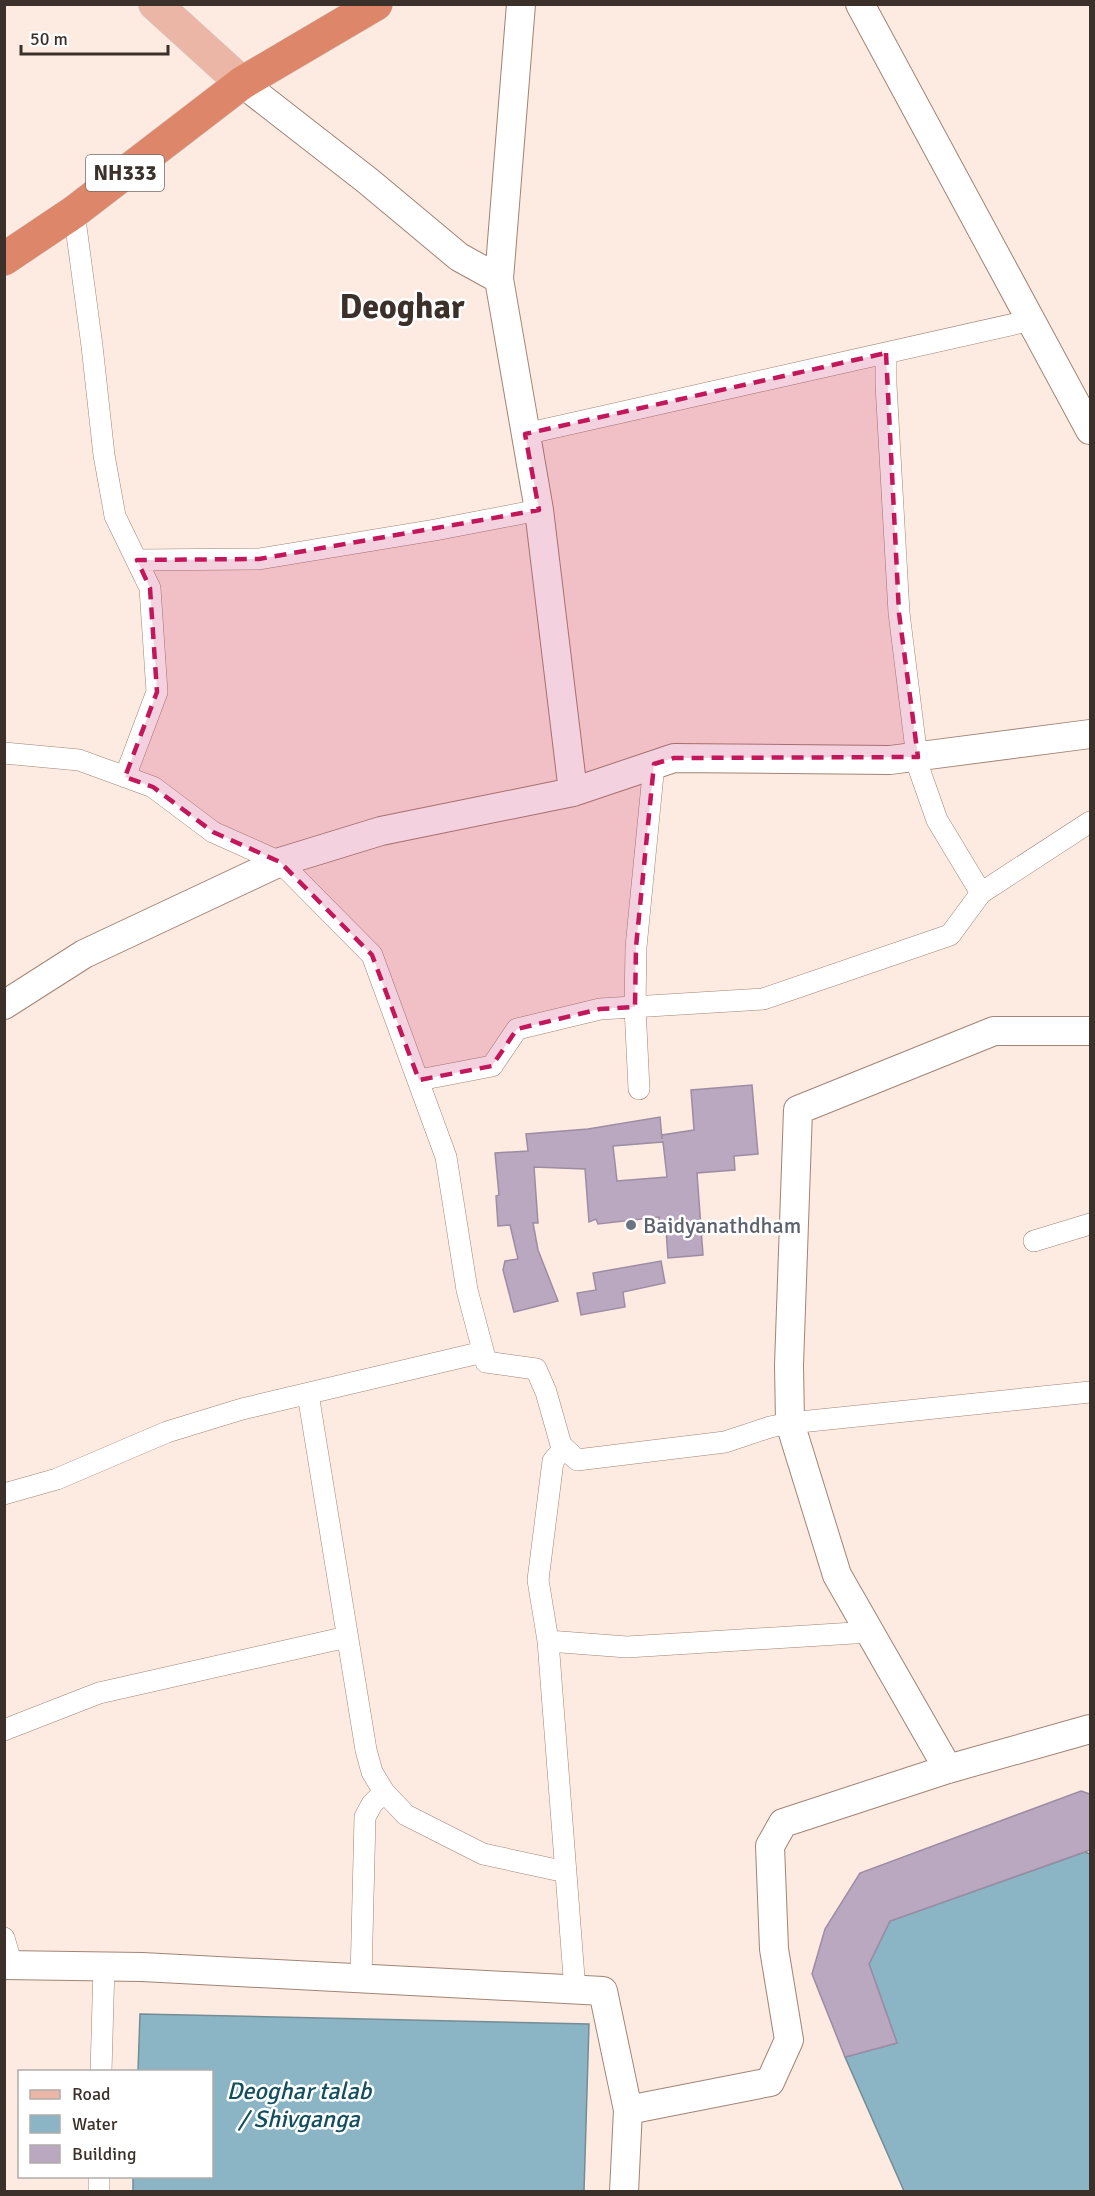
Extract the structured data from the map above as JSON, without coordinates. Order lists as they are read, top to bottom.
{
  "streets": {
    "highway": ["NH333"]
  },
  "districts": ["Deoghar"],
  "water": ["Deoghar talab / Shivganga"],
  "places": ["Baidyanathdham"],
  "legend": ["Road", "Water", "Building"],
  "scale_bar": "50 m"
}
